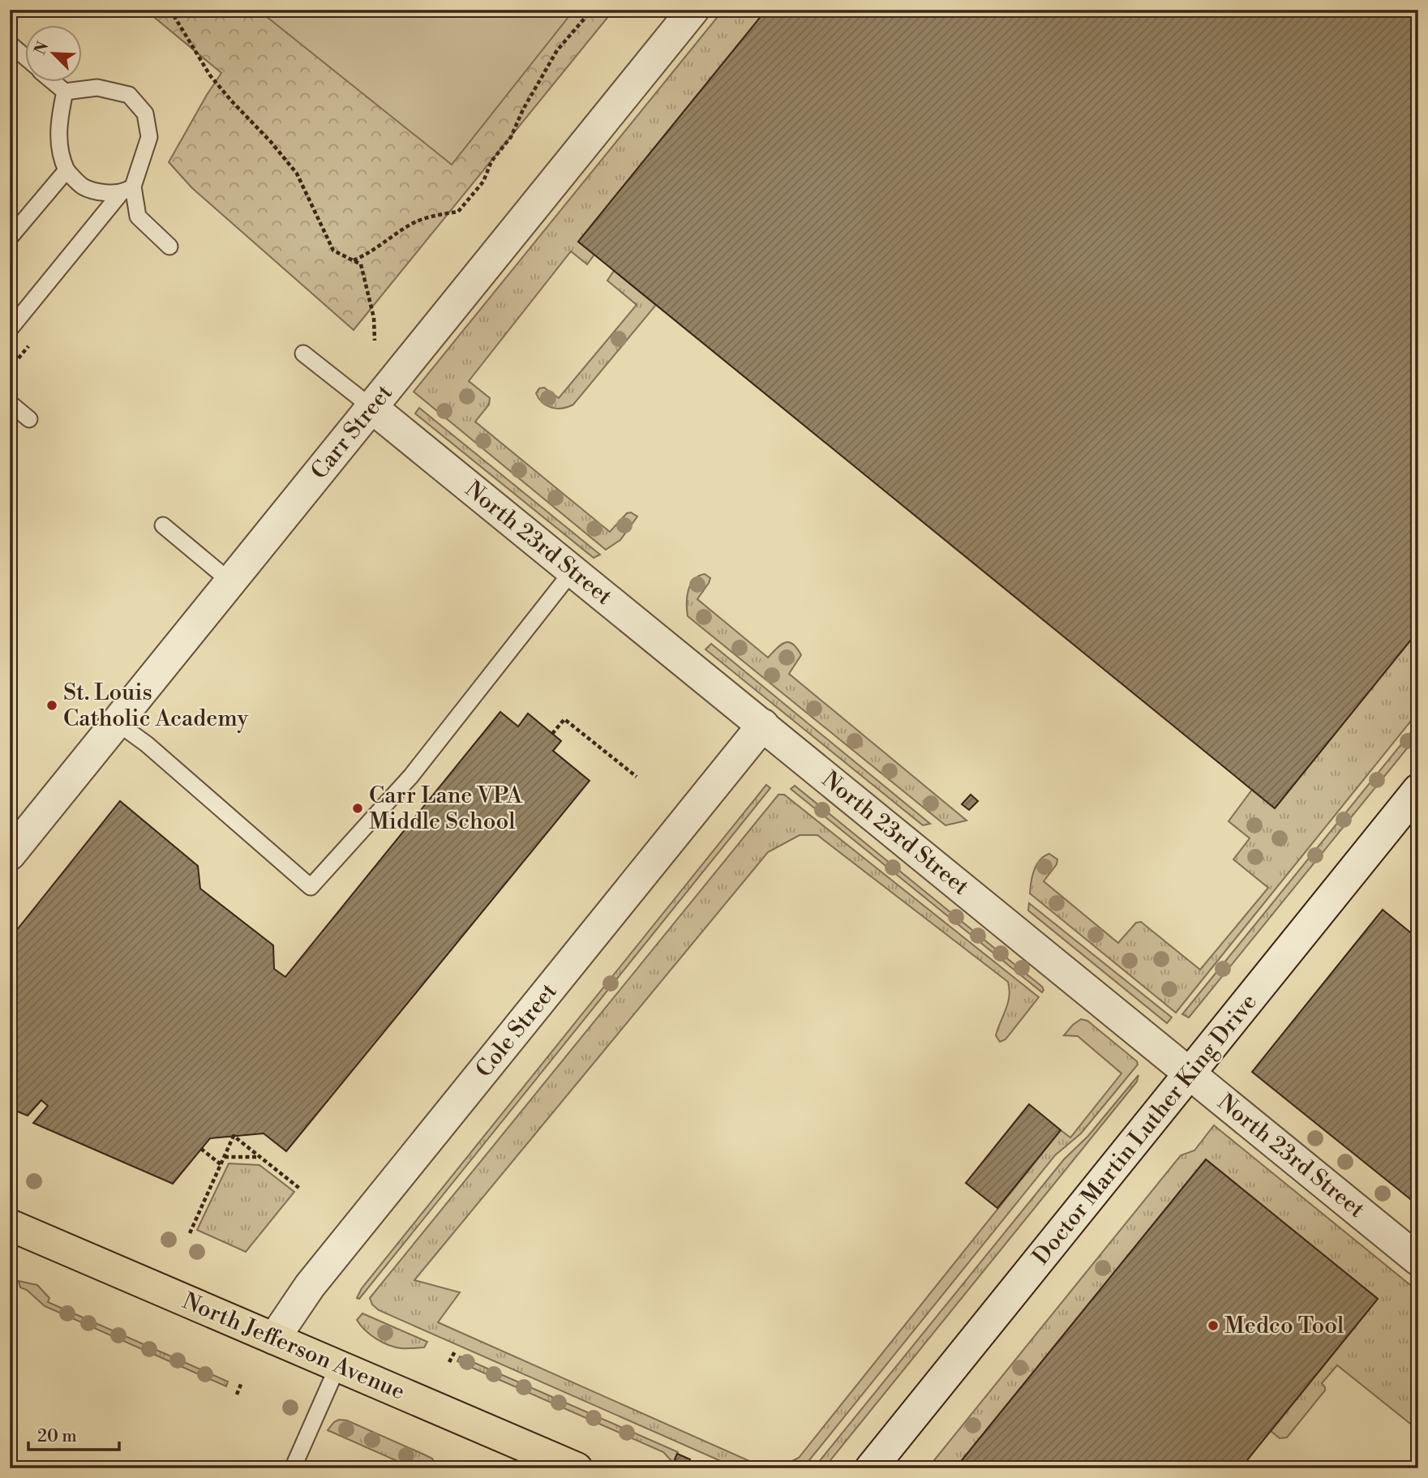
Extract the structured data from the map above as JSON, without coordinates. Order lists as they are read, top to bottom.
{
  "streets": {
    "main road": ["North Jefferson Avenue"],
    "street": [
      "Carr Street",
      "North 23rd Street",
      "Cole Street",
      "Doctor Martin Luther King Drive"
    ]
  },
  "crossings": [
    ["Carr Street", "North 23rd Street"],
    ["North 23rd Street", "Cole Street"],
    ["North 23rd Street", "Doctor Martin Luther King Drive"],
    ["Cole Street", "North Jefferson Avenue"]
  ],
  "places": ["St. Louis Catholic Academy", "Carr Lane VPA Middle School", "Medco Tool"],
  "scale_bar": "20 m",
  "north": "top left"
}
